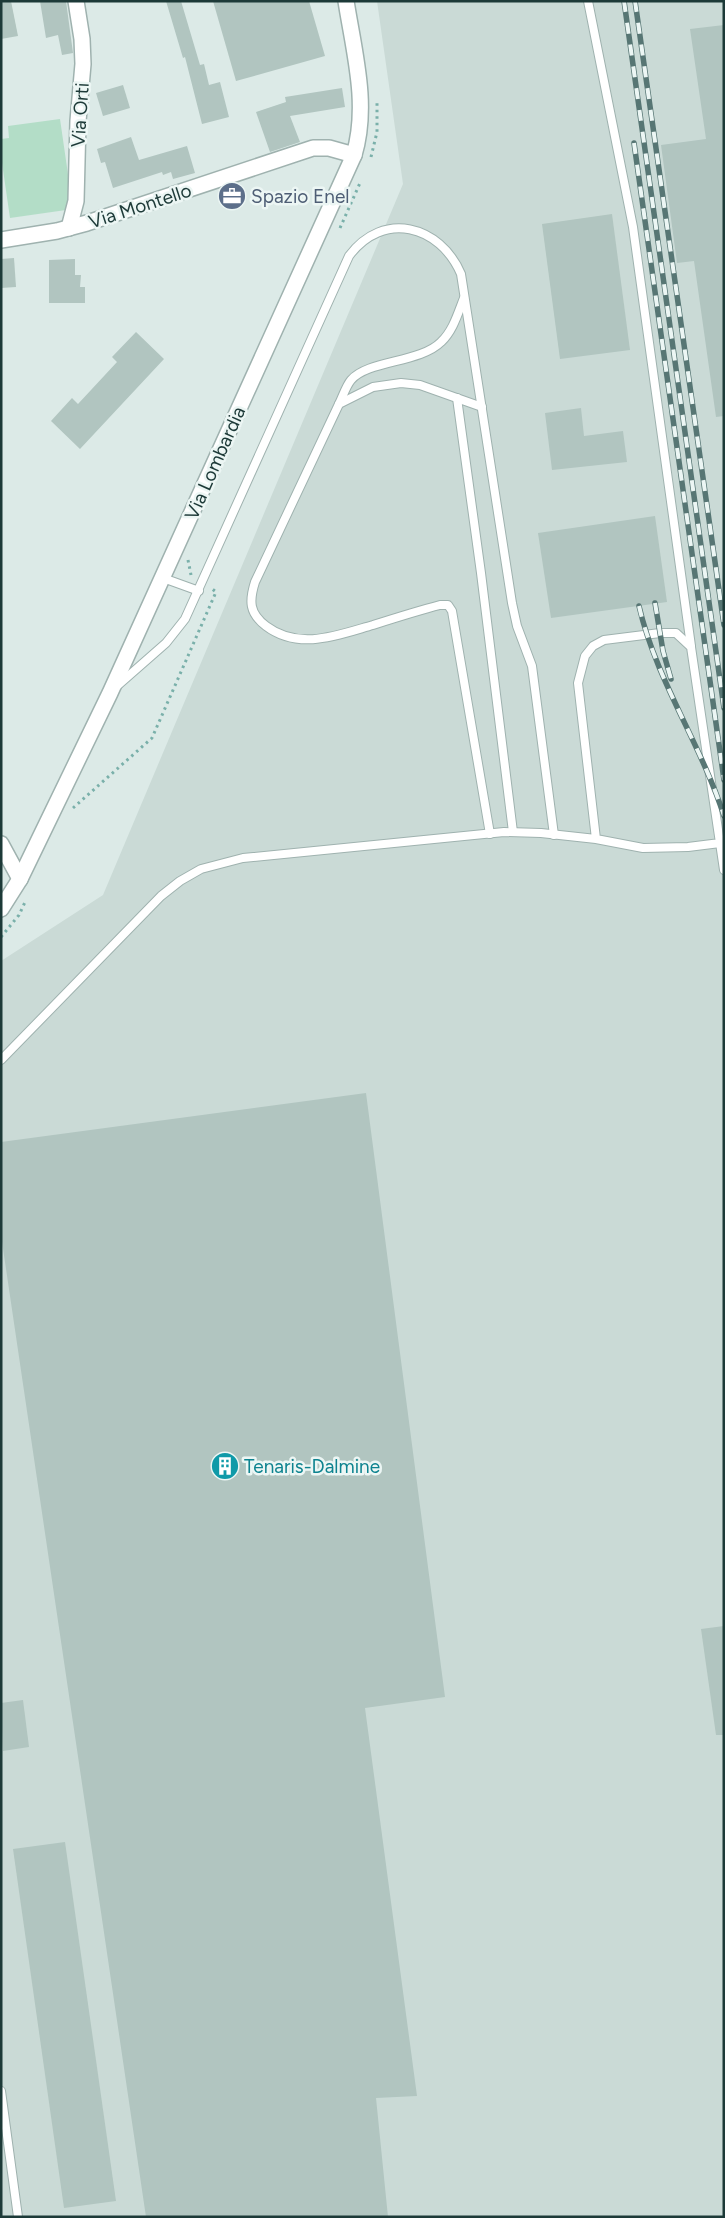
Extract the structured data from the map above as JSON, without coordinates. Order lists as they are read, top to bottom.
{
  "streets": {
    "street": ["Via Orti", "Via Montello", "Via Lombardia"]
  },
  "crossings": [
    ["Via Orti", "Via Montello"],
    ["Via Montello", "Via Lombardia"]
  ],
  "places": {
    "office": ["Spazio Enel"],
    "building": ["Tenaris-Dalmine"]
  }
}
